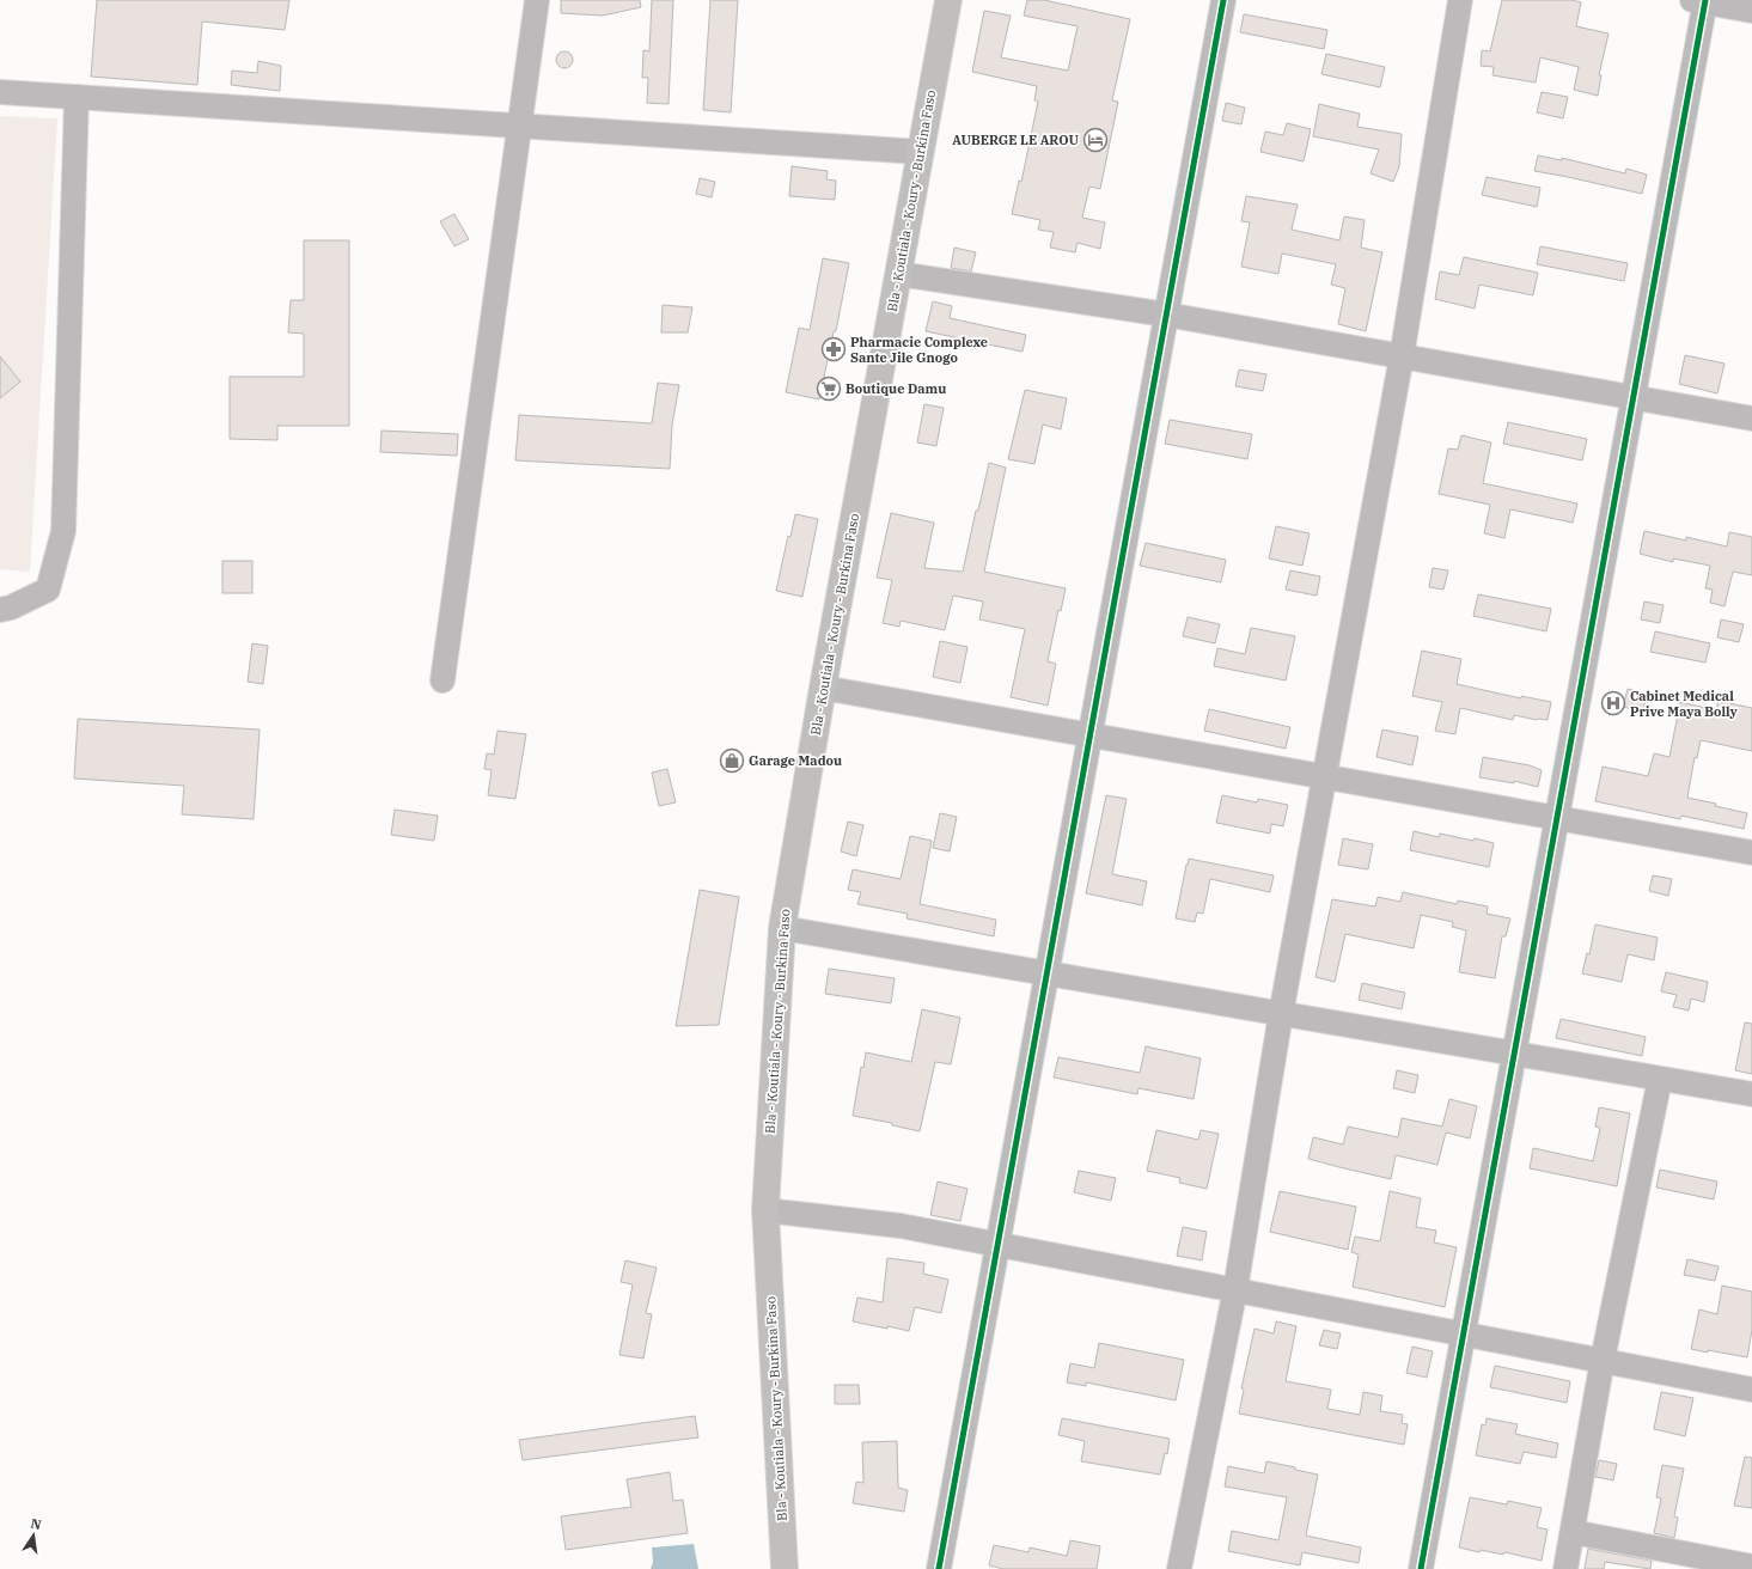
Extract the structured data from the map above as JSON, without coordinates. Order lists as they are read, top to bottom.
{
  "streets": {
    "main road": ["Bla - Koutiala - Koury - Burkina Faso"]
  },
  "places": {
    "hotel": ["AUBERGE LE AROU"],
    "pharmacy": ["Pharmacie Complexe Sante Jile Gnogo"],
    "supermarket": ["Boutique Damu"],
    "hospital": ["Cabinet Medical Prive Maya Bolly"],
    "shop": ["Garage Madou"]
  },
  "north": "top"
}
